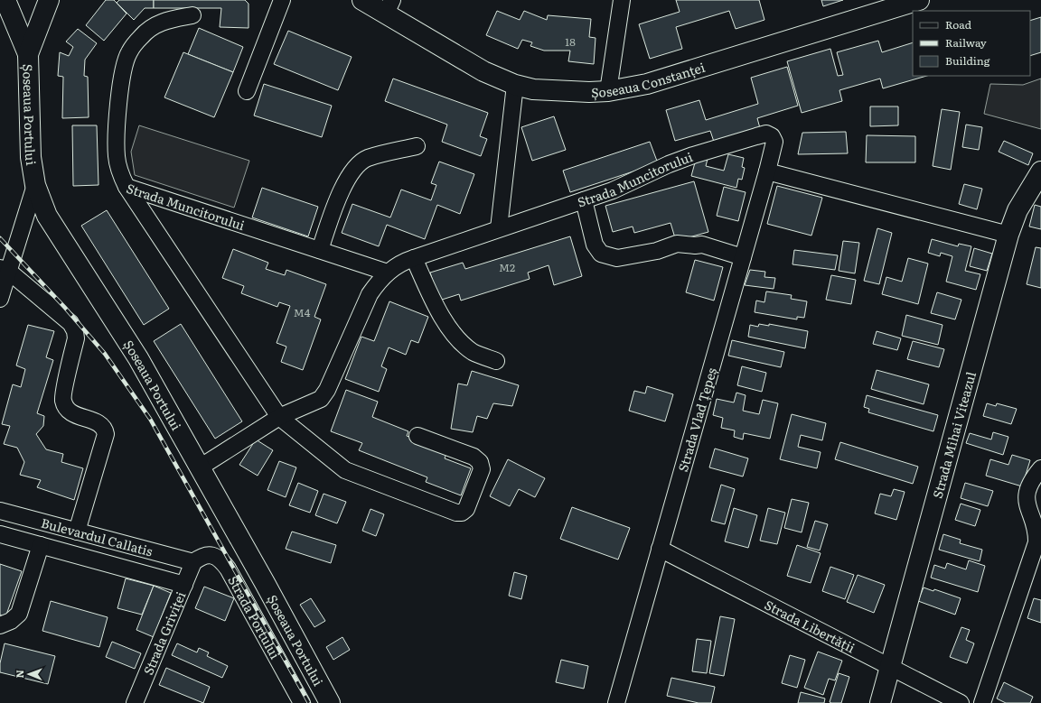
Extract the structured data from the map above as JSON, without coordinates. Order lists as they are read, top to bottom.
{
  "streets": {
    "main road": ["Șoseaua Constanței", "Șoseaua Portului", "Strada Mihai Viteazul"],
    "street": [
      "Strada Muncitorului",
      "Strada Vlad Țepeș",
      "Bulevardul Callatis",
      "Strada Portului",
      "Strada Libertății",
      "Strada Griviței"
    ]
  },
  "crossings": [
    ["Șoseaua Portului", "Strada Muncitorului"],
    ["Strada Muncitorului", "Strada Vlad Țepeș"],
    ["Strada Vlad Țepeș", "Strada Libertății"],
    ["Strada Mihai Viteazul", "Strada Libertății"],
    ["Bulevardul Callatis", "Strada Portului"],
    ["Bulevardul Callatis", "Strada Griviței"],
    ["Strada Portului", "Strada Griviței"]
  ],
  "house_numbers": ["18", "M2", "M4"],
  "legend": ["Road", "Railway", "Building"],
  "north": "left"
}
